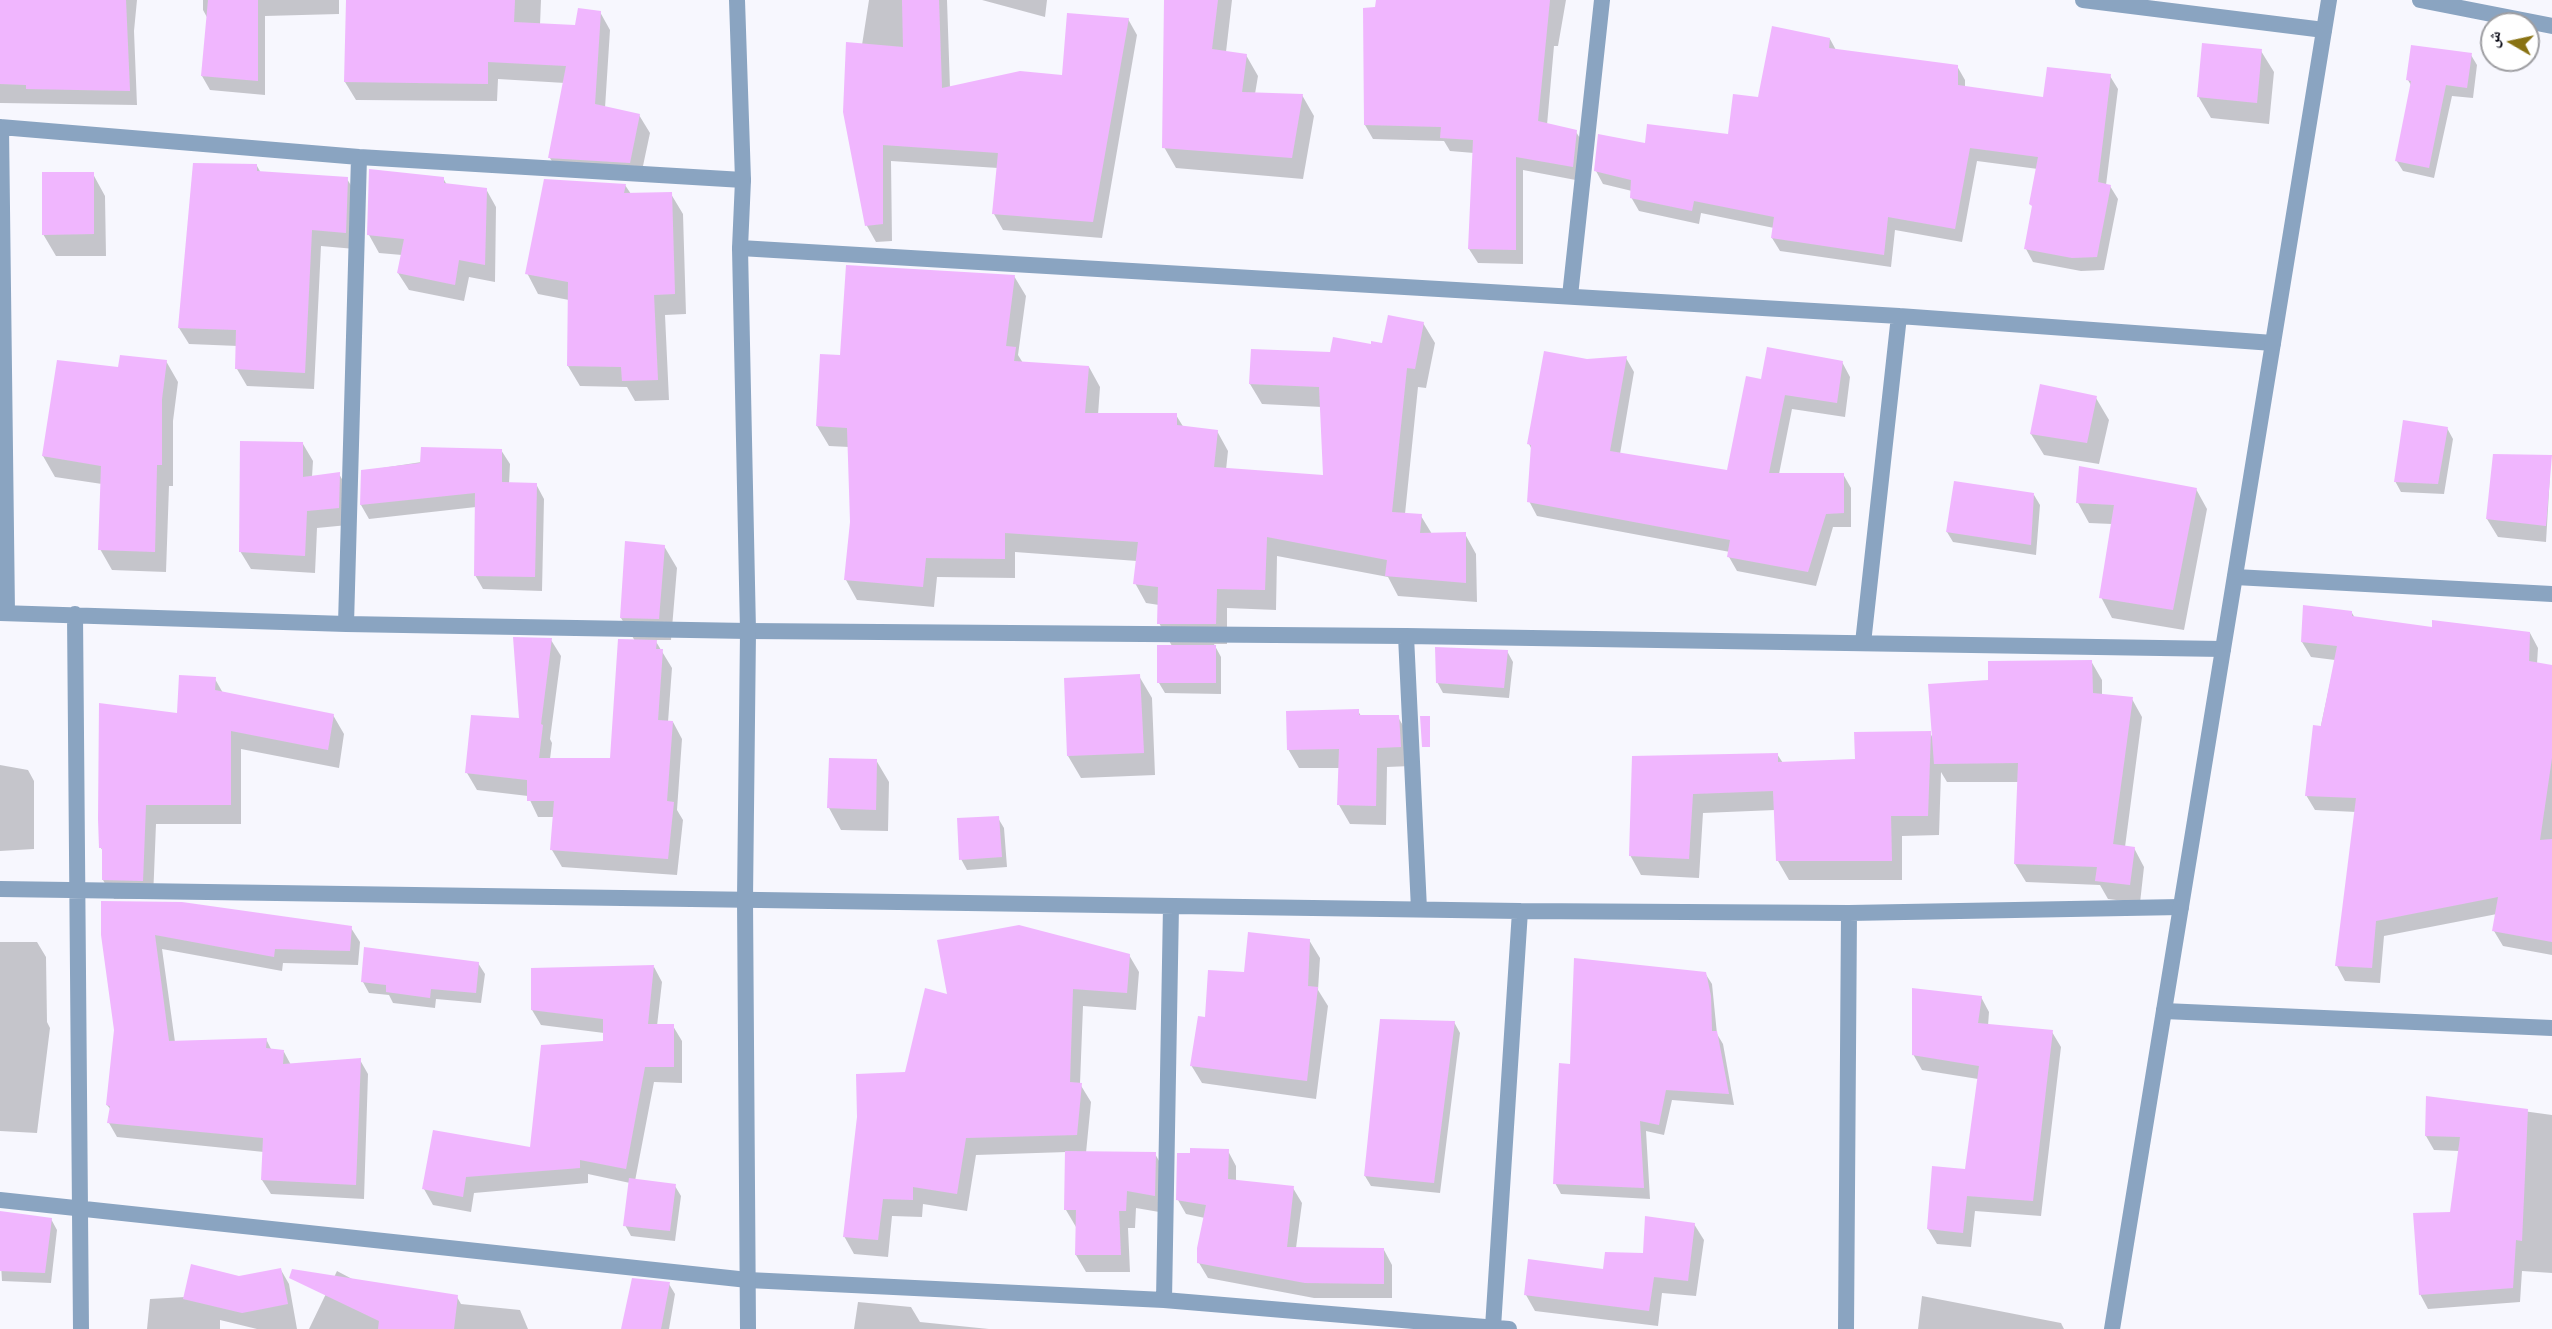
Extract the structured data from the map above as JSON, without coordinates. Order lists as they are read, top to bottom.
{
  "north": "left"
}
